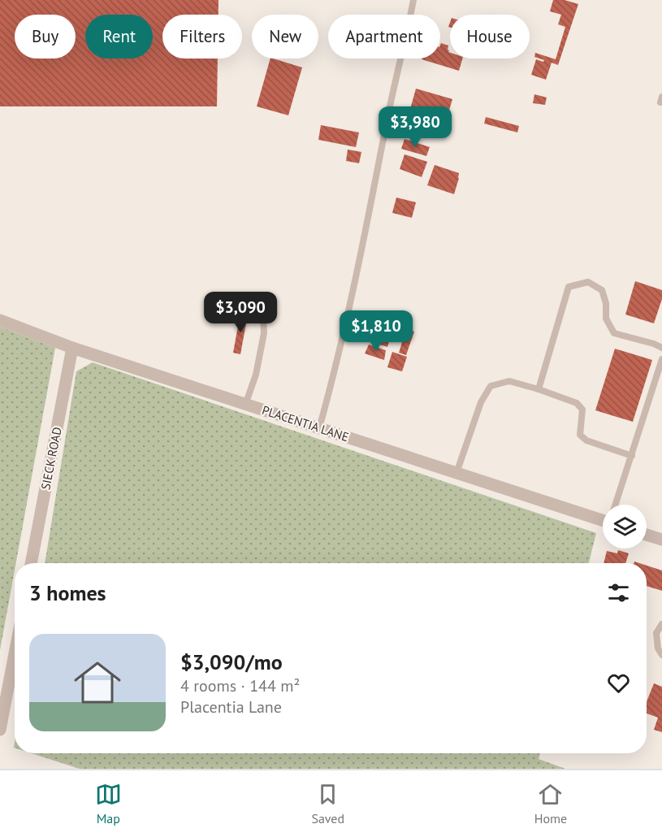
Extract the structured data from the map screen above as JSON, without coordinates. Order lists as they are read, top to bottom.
{
  "streets": {
    "street": ["PLACENTIA LANE", "SIECK ROAD"]
  },
  "crossings": [
    ["PLACENTIA LANE", "SIECK ROAD"]
  ],
  "page": {
    "chip": [
      "Buy",
      "Rent",
      "Filters",
      "New",
      "Apartment",
      "House"
    ],
    "price": ["$3,980", "$3,090", "$1,810"],
    "heading": "3 homes",
    "list": [
      {
        "name": "$3,090/mo",
        "note": "4 rooms · 144 m² · Placentia Lane"
      }
    ],
    "tabs": ["Map", "Saved", "Home"]
  }
}
